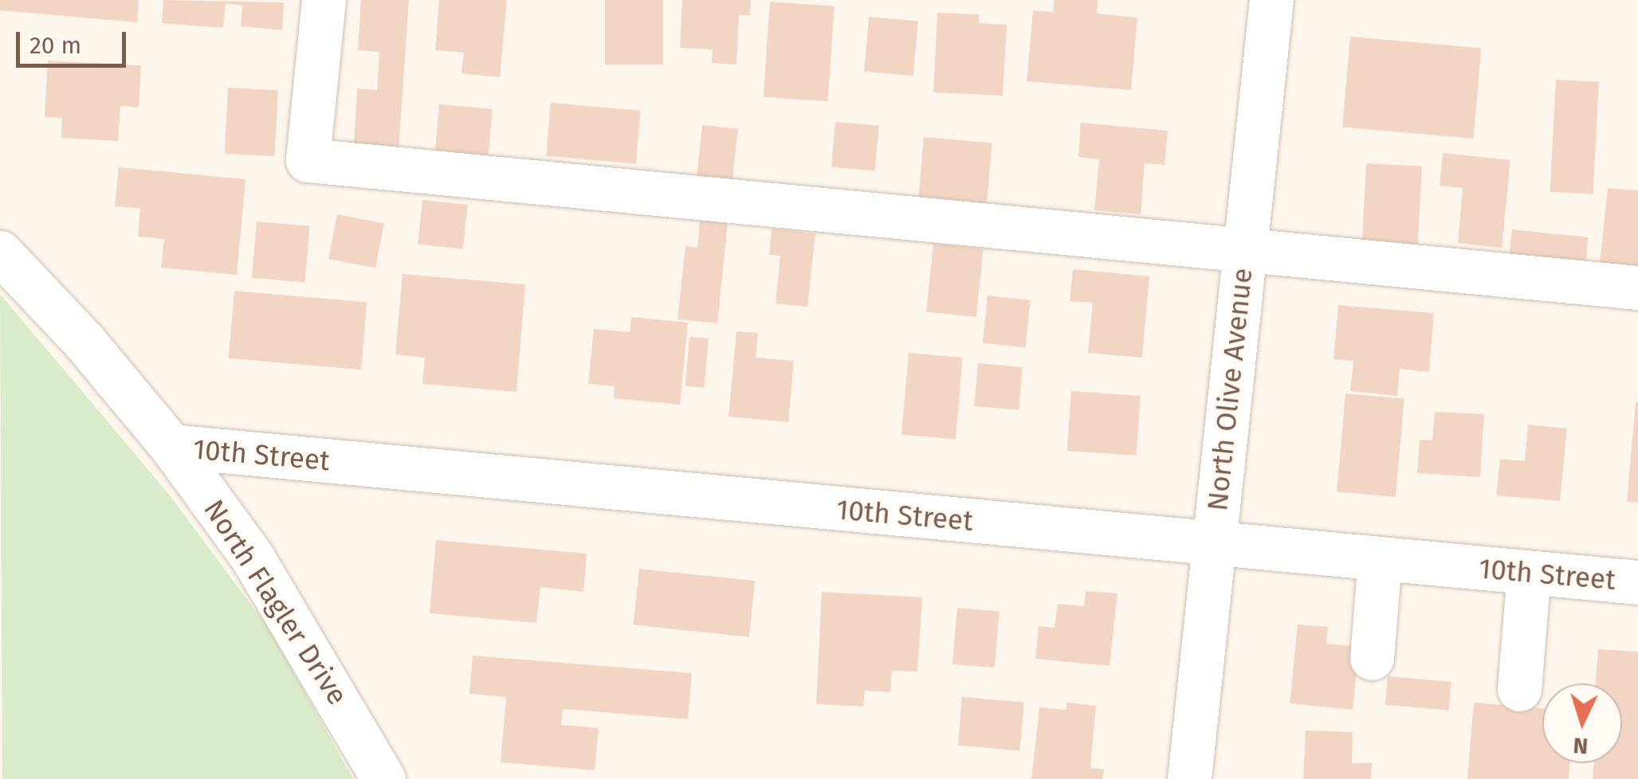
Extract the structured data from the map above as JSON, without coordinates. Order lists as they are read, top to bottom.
{
  "streets": {
    "street": ["North Olive Avenue", "10th Street", "North Flagler Drive"]
  },
  "crossings": [
    ["North Olive Avenue", "10th Street"],
    ["10th Street", "North Flagler Drive"]
  ],
  "scale_bar": "20 m",
  "north": "bottom"
}
